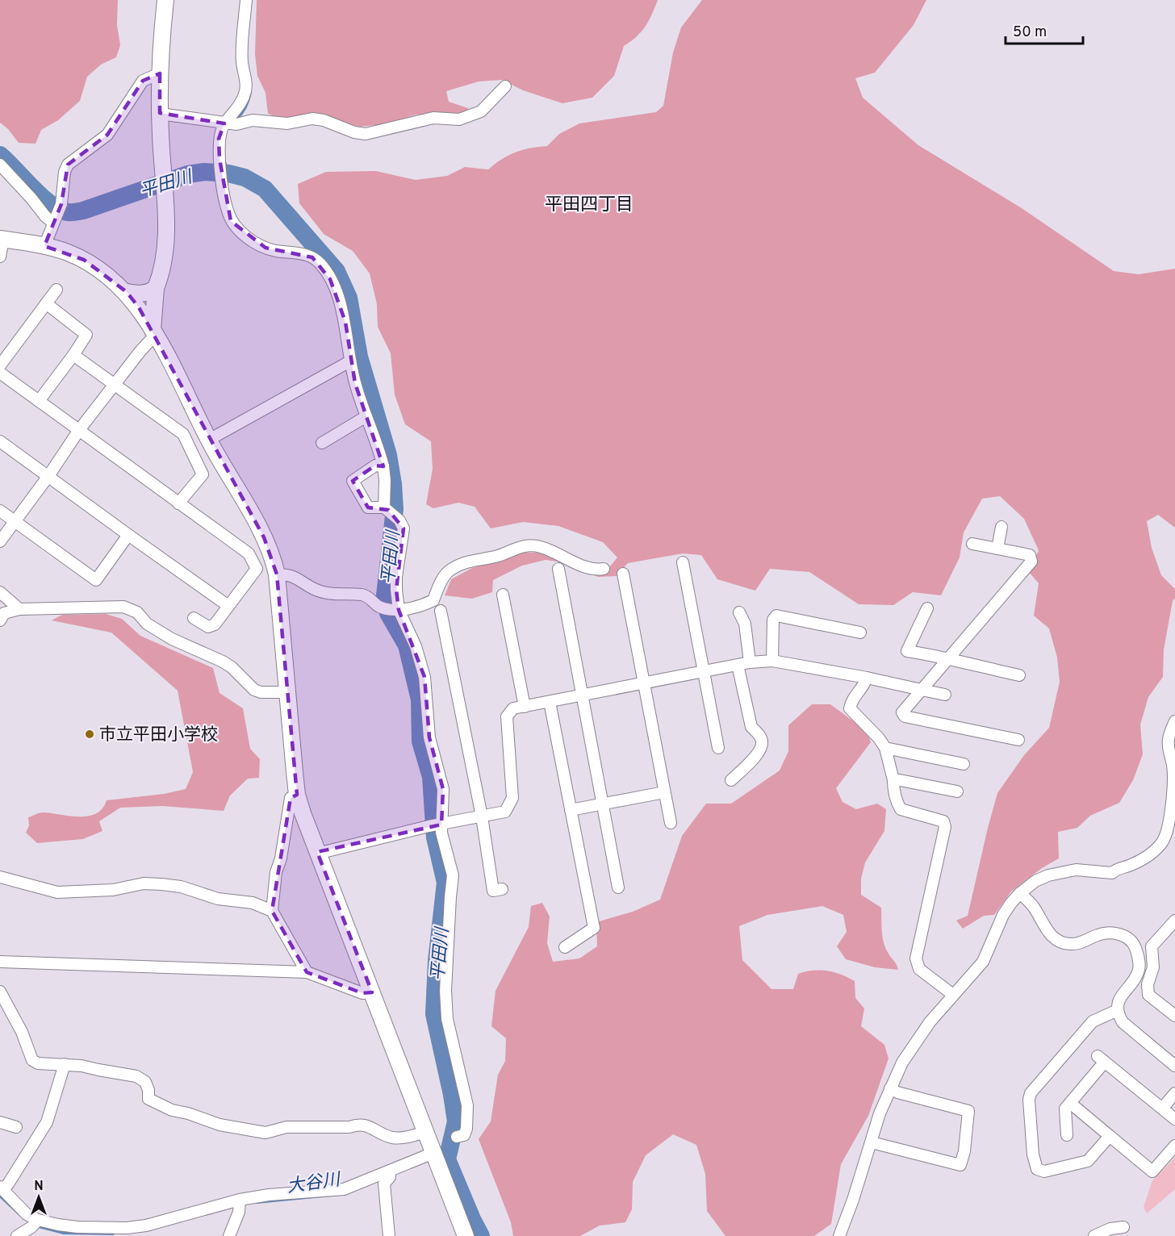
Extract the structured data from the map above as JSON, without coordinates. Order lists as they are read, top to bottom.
{
  "districts": ["平田四丁目"],
  "water": ["平田川", "大谷川"],
  "places": ["市立平田小学校"],
  "scale_bar": "50 m",
  "north": "top"
}
